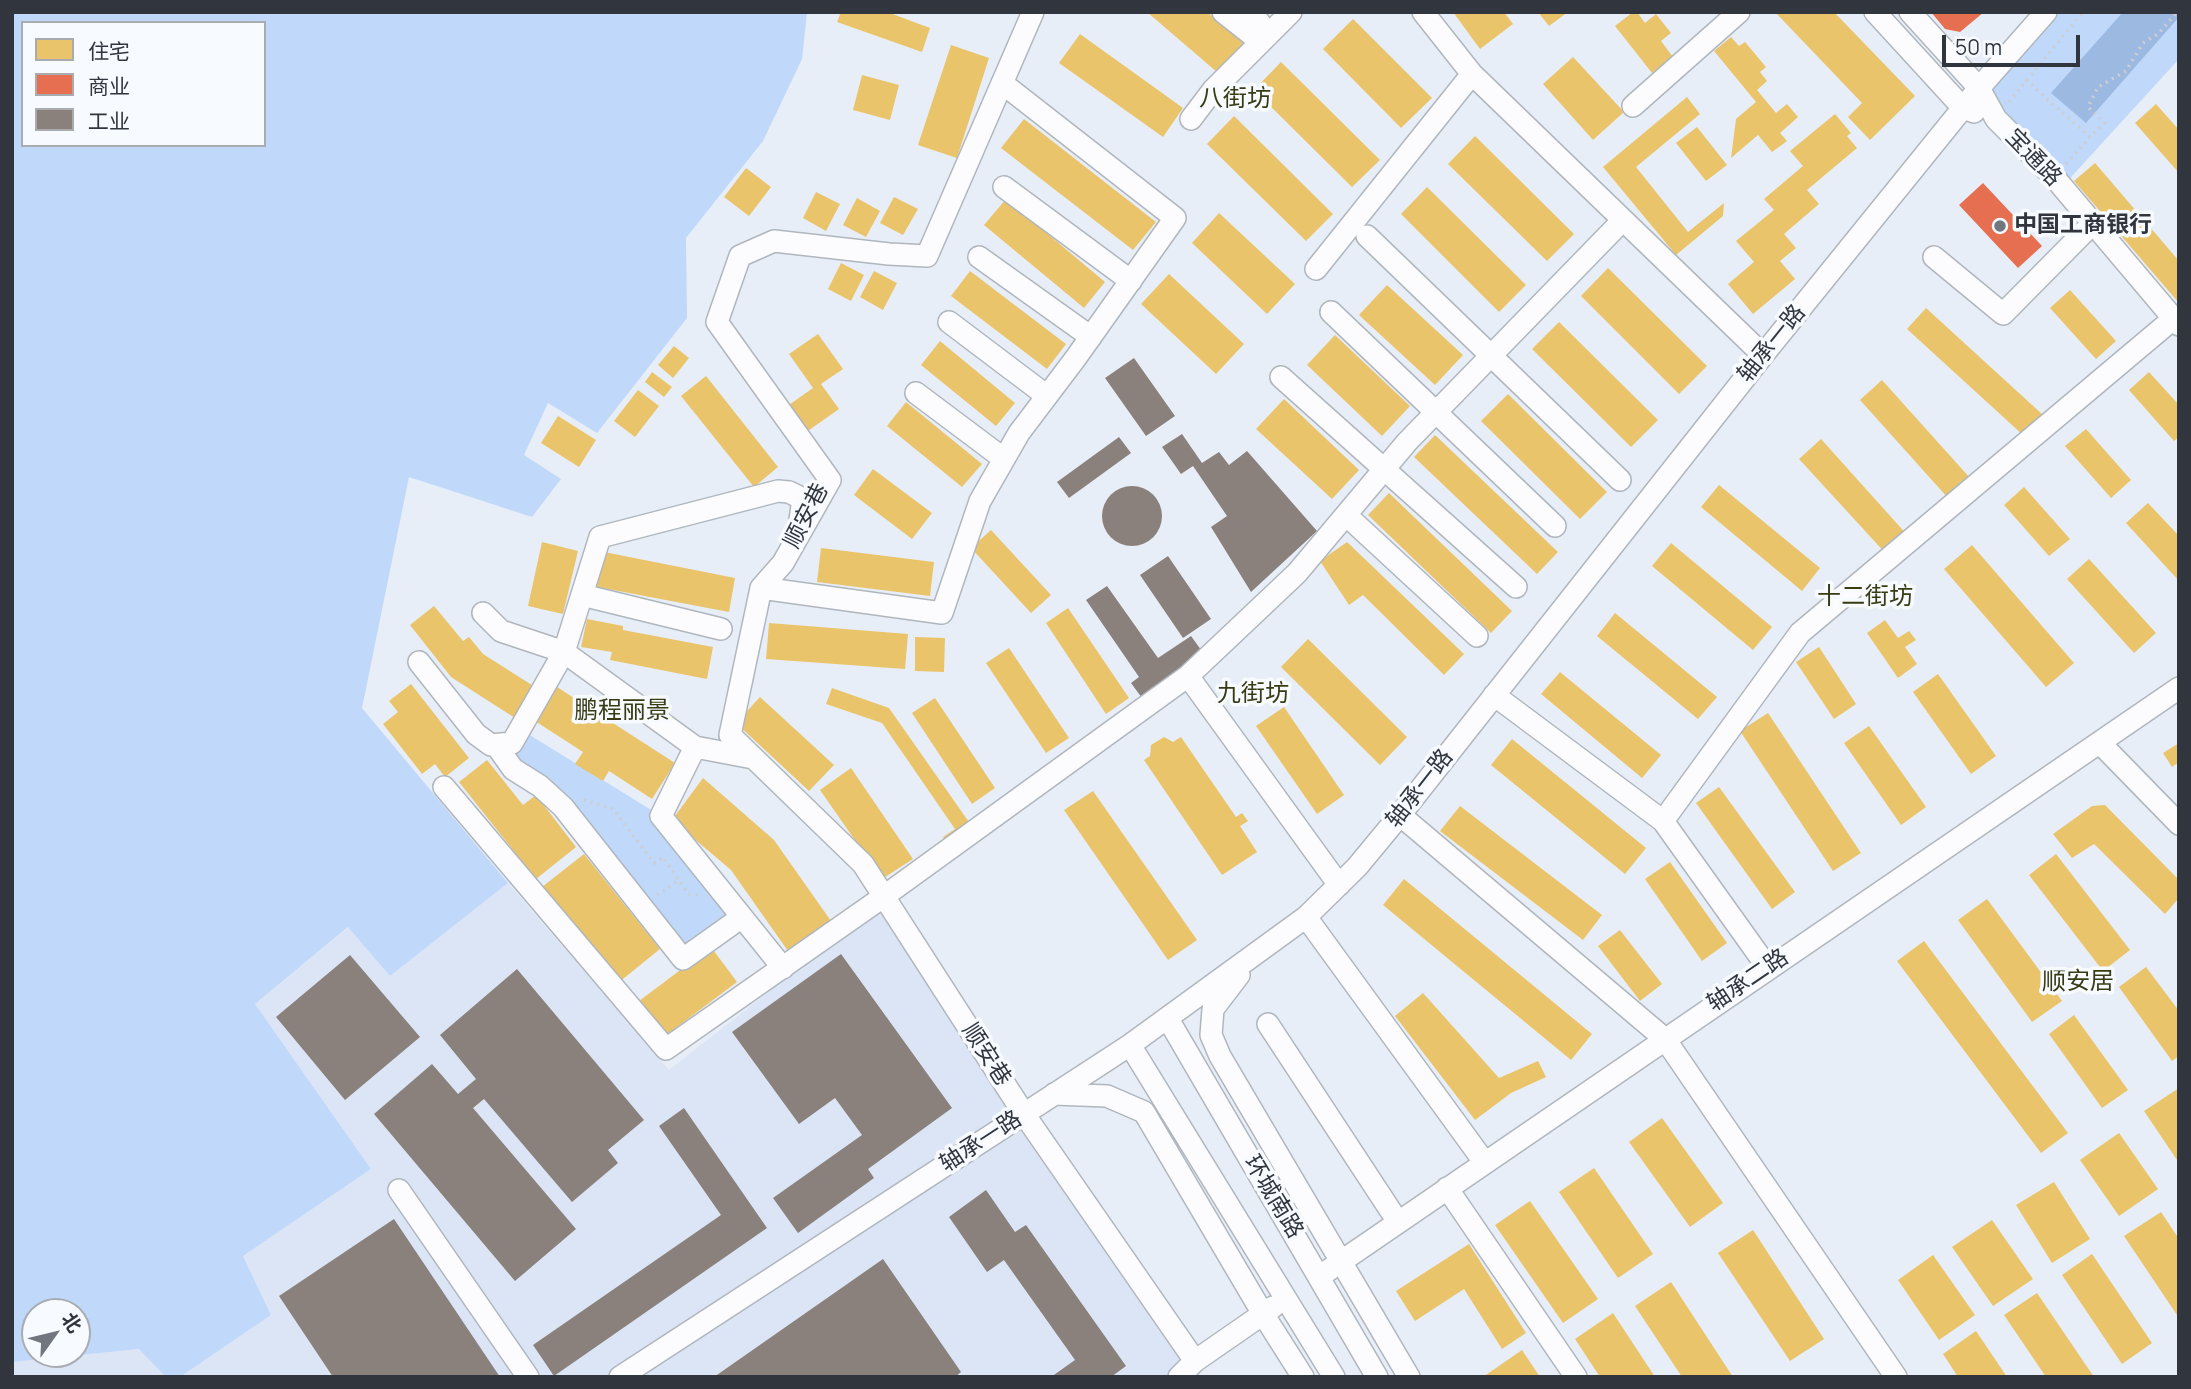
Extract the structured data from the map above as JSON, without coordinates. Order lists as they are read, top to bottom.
{
  "streets": {
    "street": [
      "宝通路",
      "轴承一路",
      "顺安巷",
      "轴承二路",
      "环城南路"
    ]
  },
  "crossings": [
    ["宝通路", "轴承一路"],
    ["轴承一路", "顺安巷"],
    ["轴承一路", "环城南路"],
    ["轴承二路", "环城南路"]
  ],
  "districts": [
    "八街坊",
    "十二街坊",
    "九街坊",
    "鹏程丽景",
    "顺安居"
  ],
  "places": ["中国工商银行"],
  "legend": ["住宅", "商业", "工业"],
  "scale_bar": "50 m",
  "north": "top right"
}
